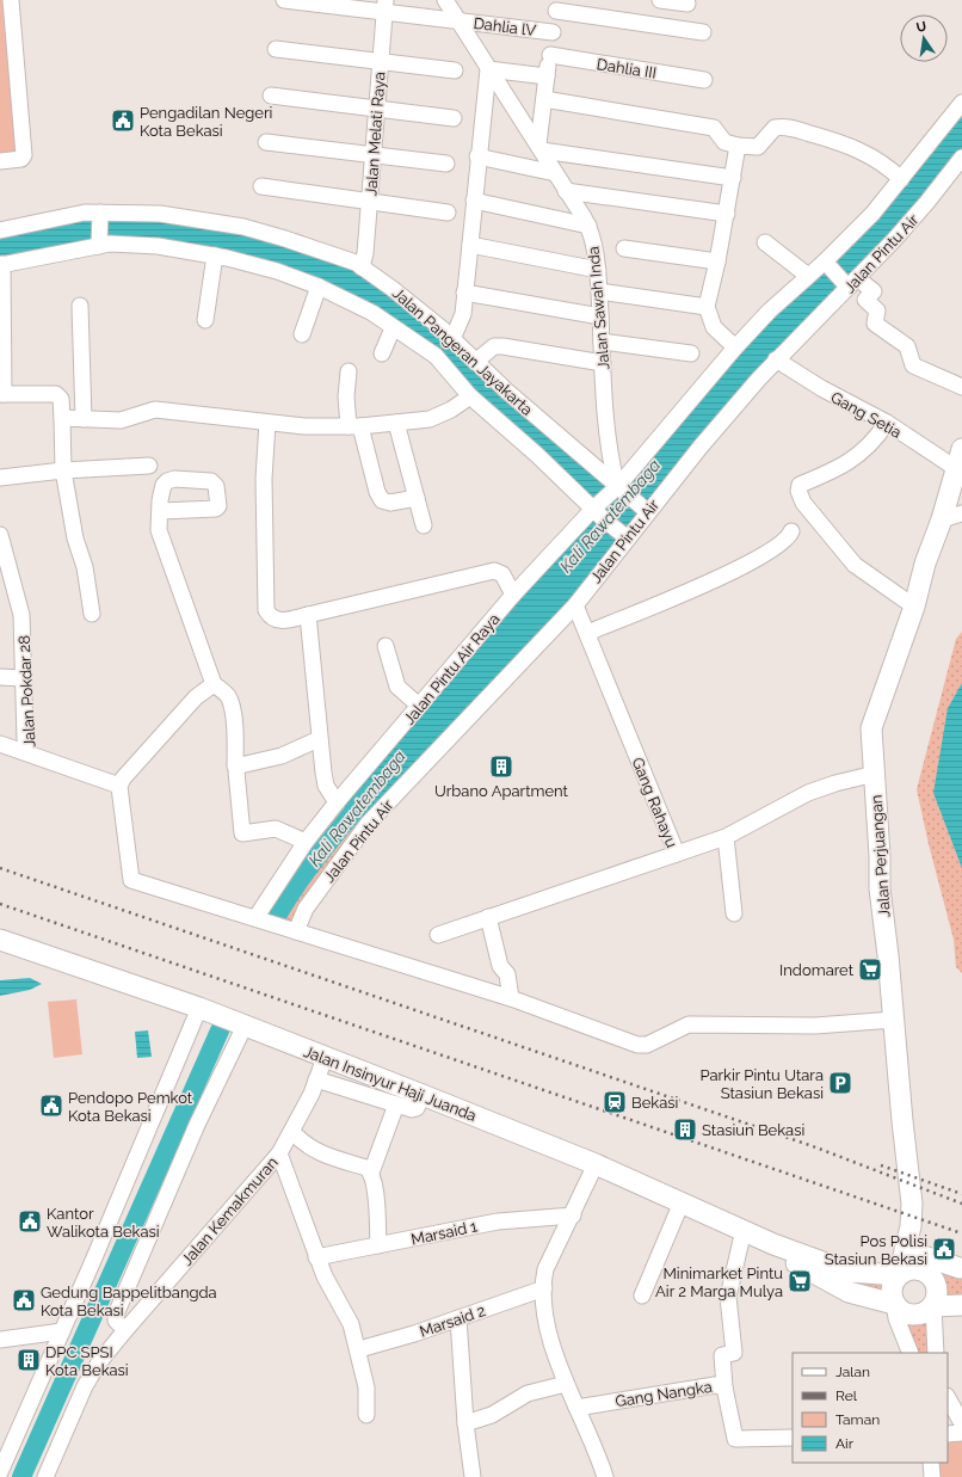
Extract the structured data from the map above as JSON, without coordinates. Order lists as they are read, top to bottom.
{
  "streets": {
    "main road": ["Jalan Perjuangan", "Jalan Insinyur Haji Juanda"],
    "street": [
      "Dahlia lV",
      "Dahlia III",
      "Jalan Melati Raya",
      "Jalan Pintu Air",
      "Jalan Sawah Inda",
      "Jalan Pangeran Jayakarta",
      "Gang Setia",
      "Jalan Pintu Air Raya",
      "Jalan Pokdar 28",
      "Gang Rahayu",
      "Jalan Kemakmuran",
      "Marsaid 1",
      "Marsaid 2",
      "Gang Nangka"
    ]
  },
  "crossings": [
    ["Dahlia lV", "Jalan Melati Raya"],
    ["Dahlia lV", "Jalan Sawah Inda"],
    ["Jalan Melati Raya", "Jalan Pangeran Jayakarta"],
    ["Jalan Pintu Air", "Jalan Pangeran Jayakarta"],
    ["Jalan Pintu Air", "Gang Setia"],
    ["Jalan Pintu Air", "Gang Rahayu"],
    ["Jalan Sawah Inda", "Jalan Pangeran Jayakarta"],
    ["Jalan Sawah Inda", "Jalan Pintu Air Raya"],
    ["Jalan Pangeran Jayakarta", "Jalan Pintu Air Raya"],
    ["Gang Setia", "Jalan Perjuangan"],
    ["Gang Rahayu", "Jalan Perjuangan"],
    ["Jalan Perjuangan", "Jalan Insinyur Haji Juanda"],
    ["Jalan Insinyur Haji Juanda", "Jalan Kemakmuran"]
  ],
  "water": ["Kali Rawatembaga"],
  "places": {
    "public building": [
      "Pengadilan Negeri Kota Bekasi",
      "Pendopo Pemkot Kota Bekasi",
      "Kantor Walikota Bekasi",
      "Pos Polisi Stasiun Bekasi",
      "Gedung Bappelitbangda Kota Bekasi"
    ],
    "building": ["Urbano Apartment", "Stasiun Bekasi", "DPC SPSI Kota Bekasi"],
    "supermarket": ["Indomaret", "Minimarket Pintu Air 2 Marga Mulya"],
    "parking": ["Parkir Pintu Utara Stasiun Bekasi"],
    "station": ["Bekasi"]
  },
  "legend": [
    "Jalan",
    "Rel",
    "Taman",
    "Air"
  ],
  "north": "top"
}
